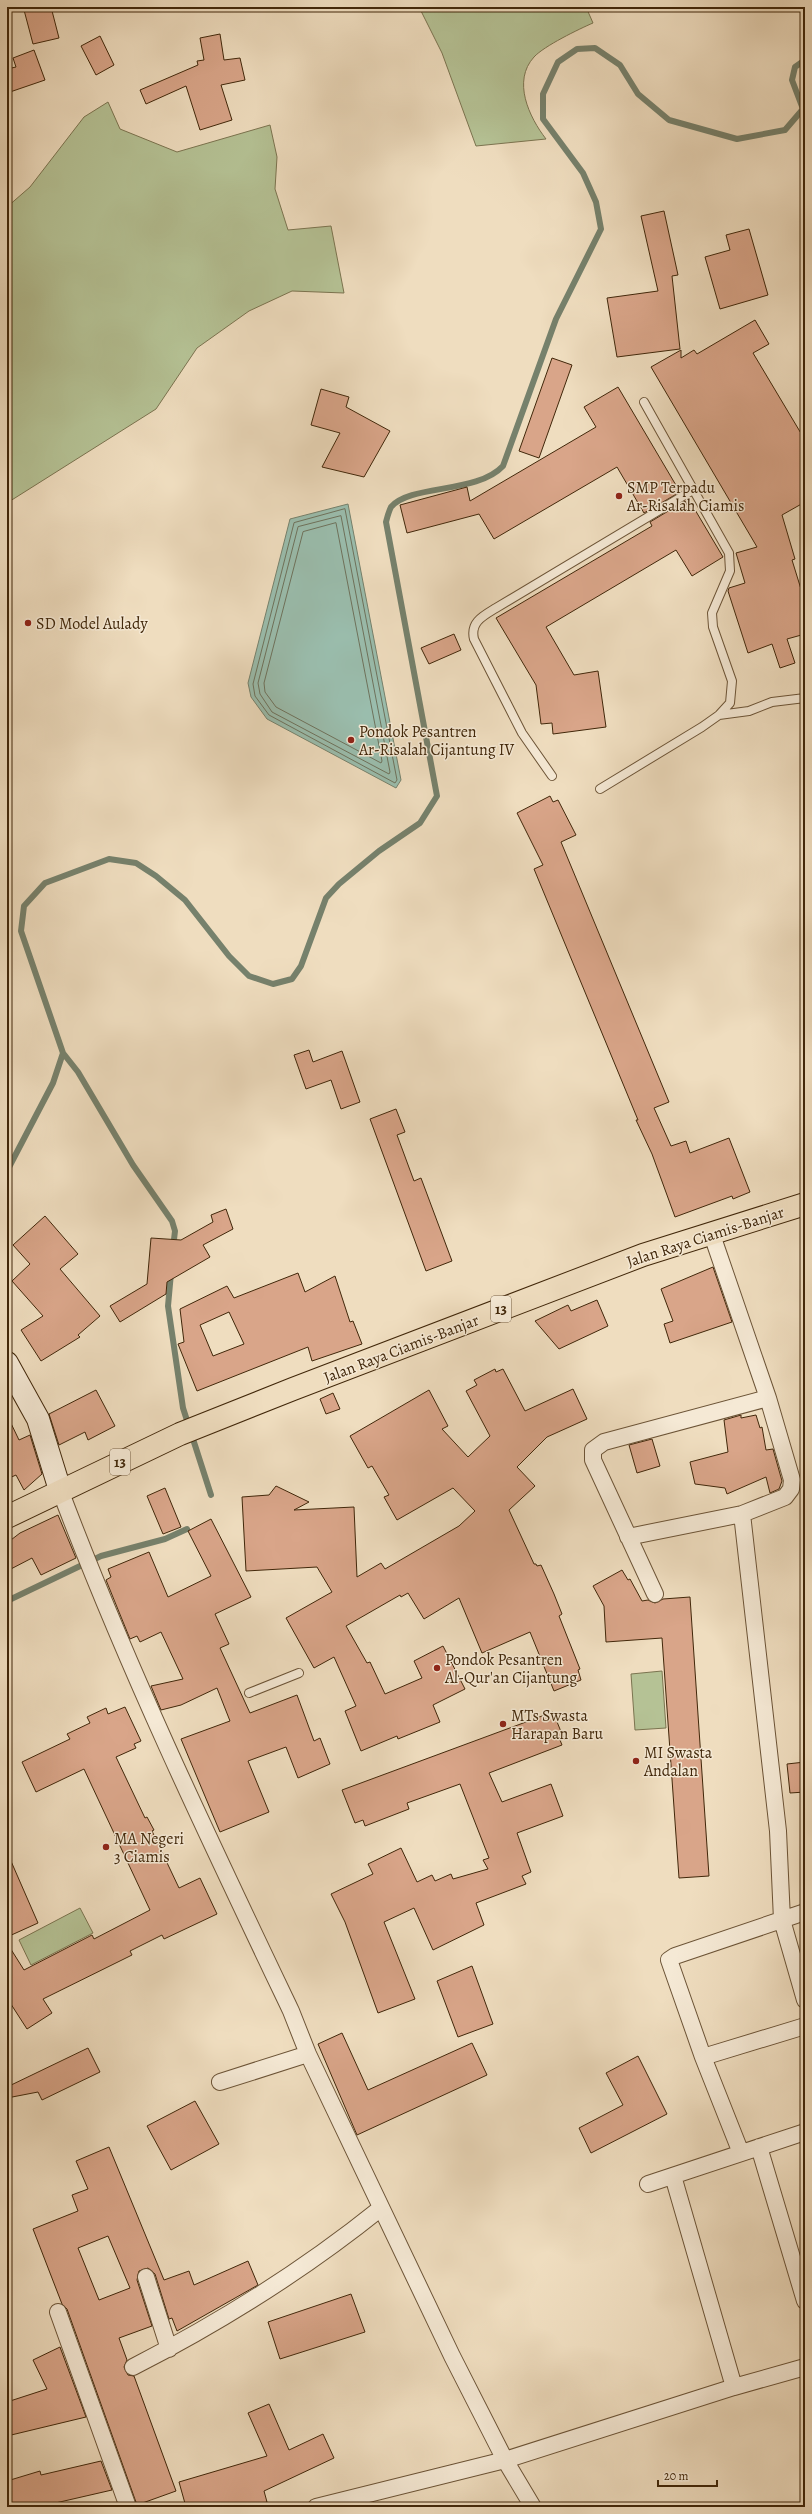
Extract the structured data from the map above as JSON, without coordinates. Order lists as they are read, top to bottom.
{
  "streets": {
    "highway": ["Jalan Raya Ciamis-Banjar", "13"]
  },
  "places": [
    "SMP Terpadu Ar-Risalah Ciamis",
    "SD Model Aulady",
    "Pondok Pesantren Ar-Risalah Cijantung IV",
    "Pondok Pesantren Al-Qur'an Cijantung",
    "MTs Swasta Harapan Baru",
    "MI Swasta Andalan",
    "MA Negeri 3 Ciamis"
  ],
  "scale_bar": "20 m"
}
